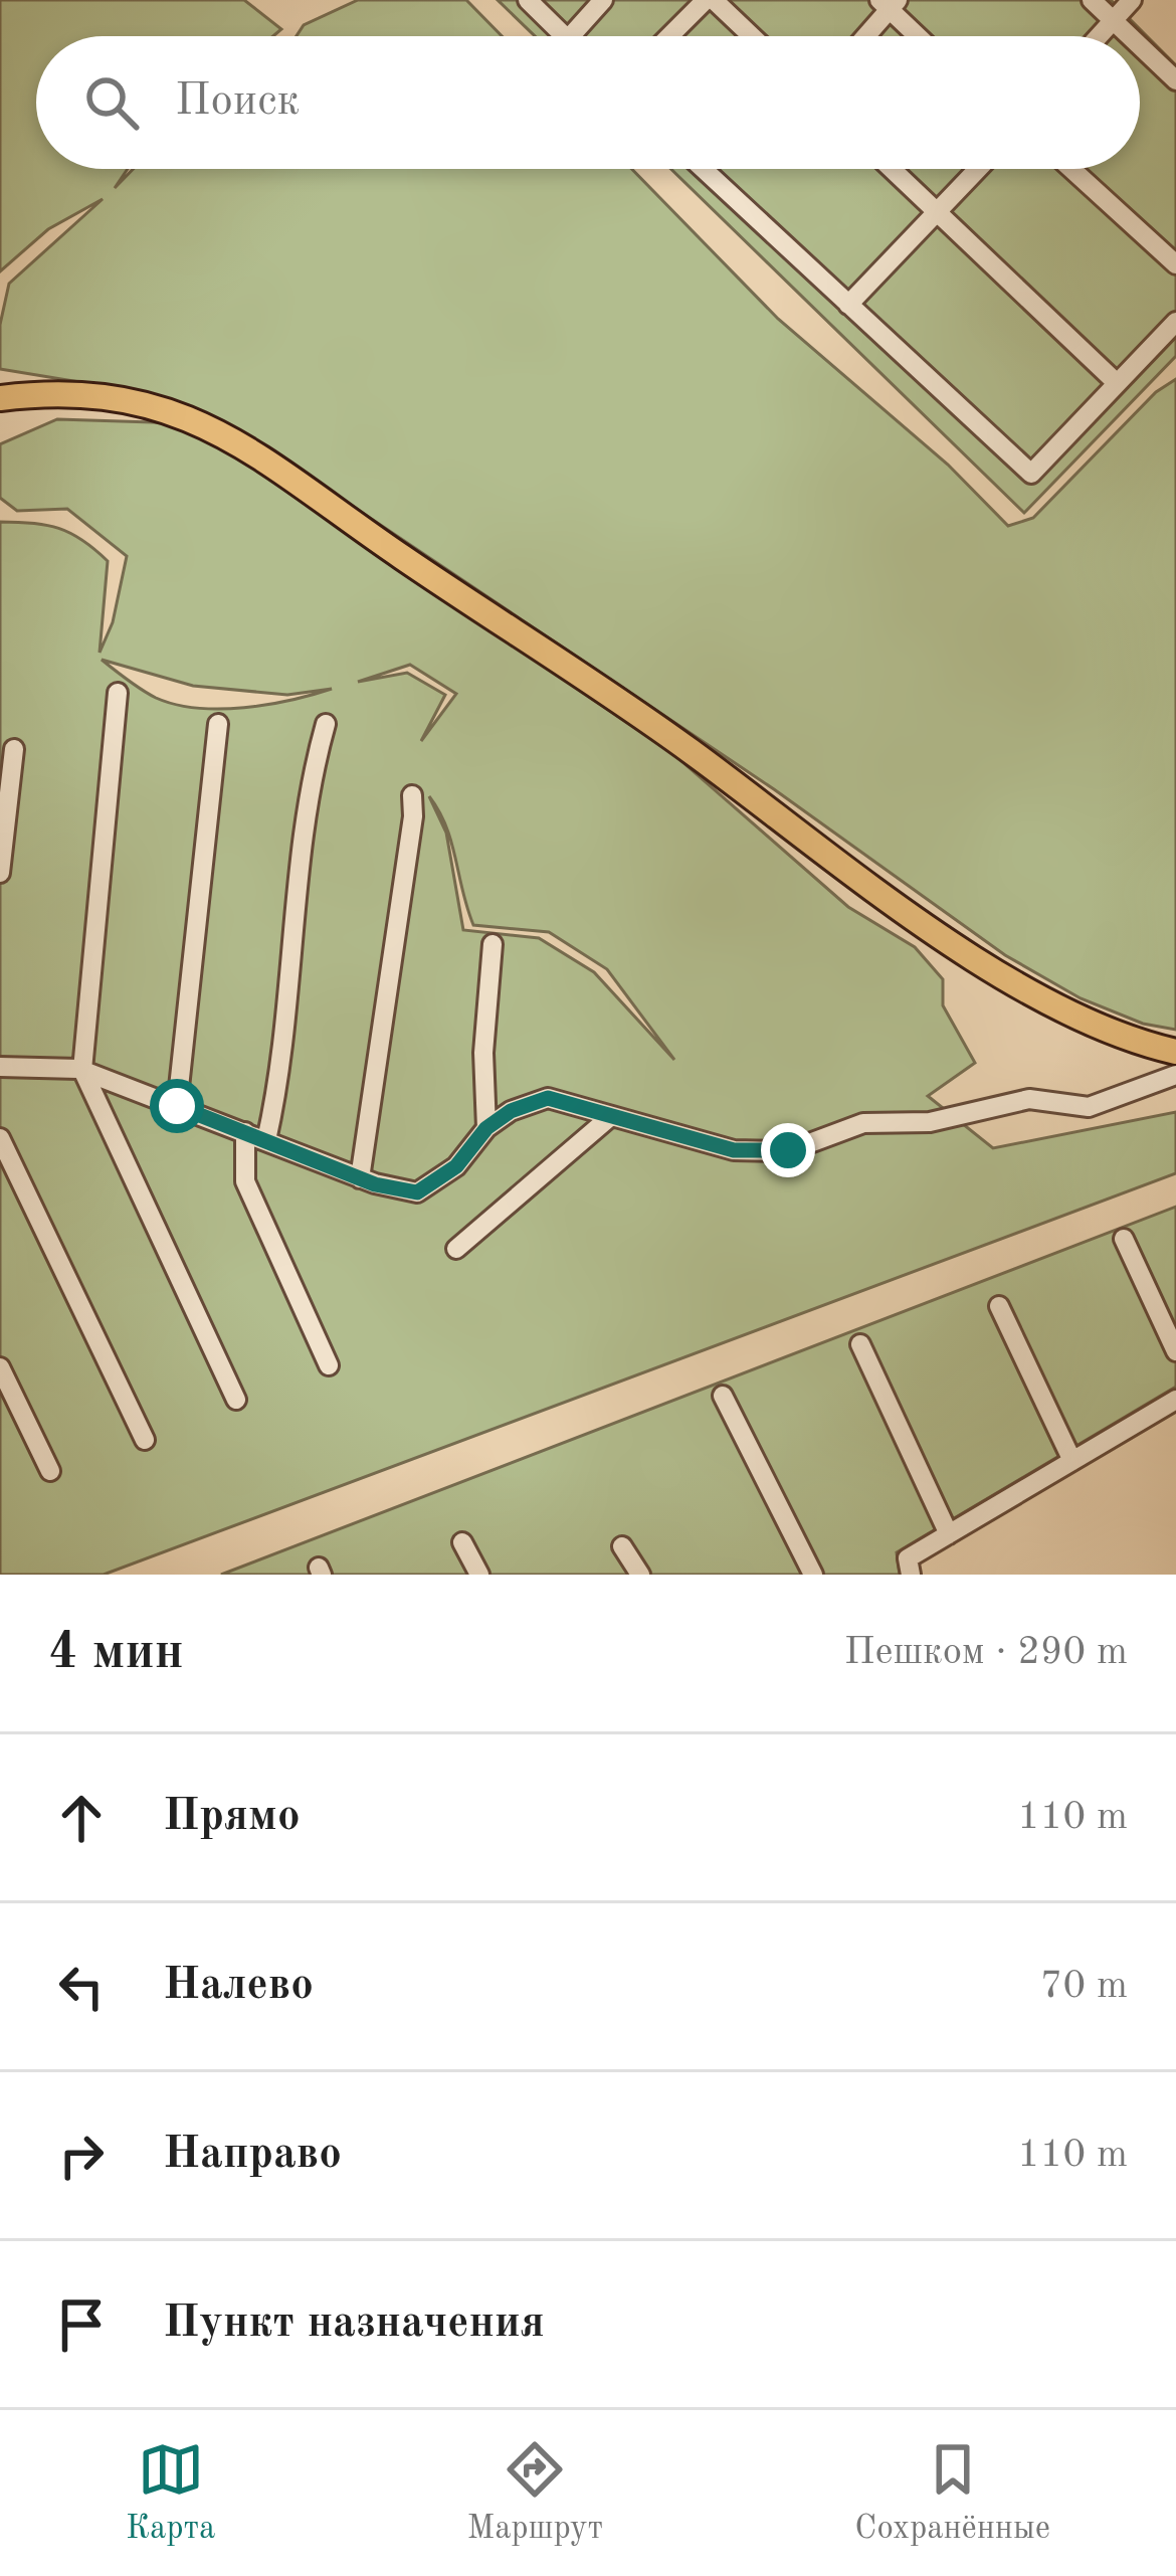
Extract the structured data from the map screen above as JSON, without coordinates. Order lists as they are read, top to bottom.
{
  "page": {
    "search": "Поиск",
    "heading": ["4 мин", "Пешком · 290 m"],
    "list": [
      ["Прямо", "110 m"],
      ["Налево", "70 m"],
      ["Направо", "110 m"],
      "Пункт назначения"
    ],
    "nav": ["Карта", "Маршрут", "Сохранённые"]
  }
}
